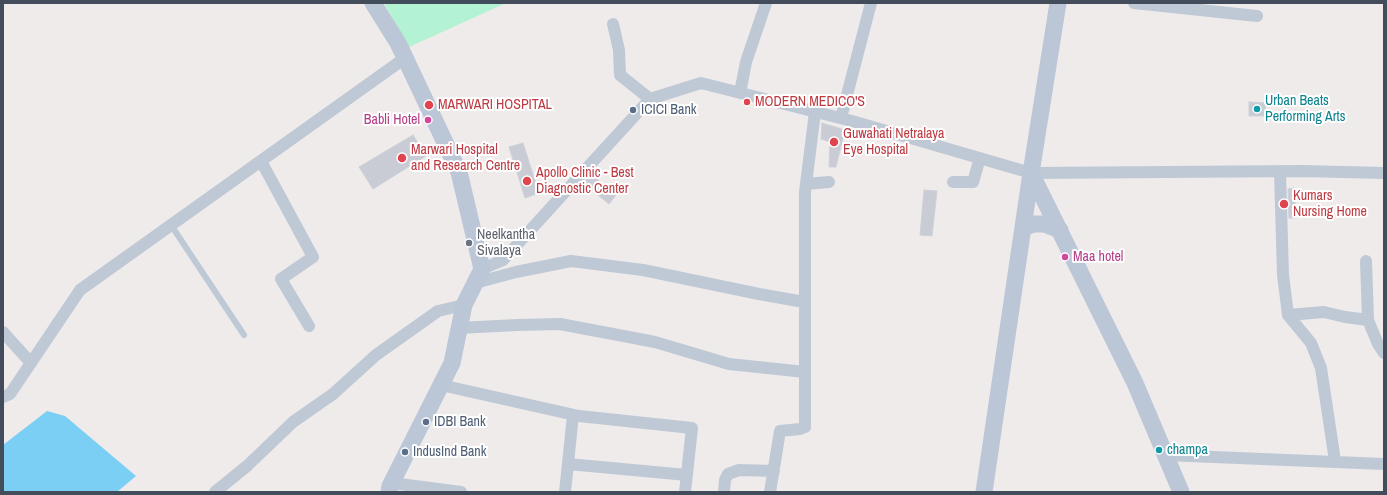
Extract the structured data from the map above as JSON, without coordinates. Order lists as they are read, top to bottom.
{
  "places": [
    "MODERN MEDICO'S",
    "MARWARI HOSPITAL",
    "Urban Beats Performing Arts",
    "ICICI Bank",
    "Babli Hotel",
    "Guwahati Netralaya Eye Hospital",
    "Marwari Hospital and Research Centre",
    "Apollo Clinic - Best Diagnostic Center",
    "Kumars Nursing Home",
    "Neelkantha Sivalaya",
    "Maa hotel",
    "IDBI Bank",
    "champa",
    "IndusInd Bank"
  ]
}
